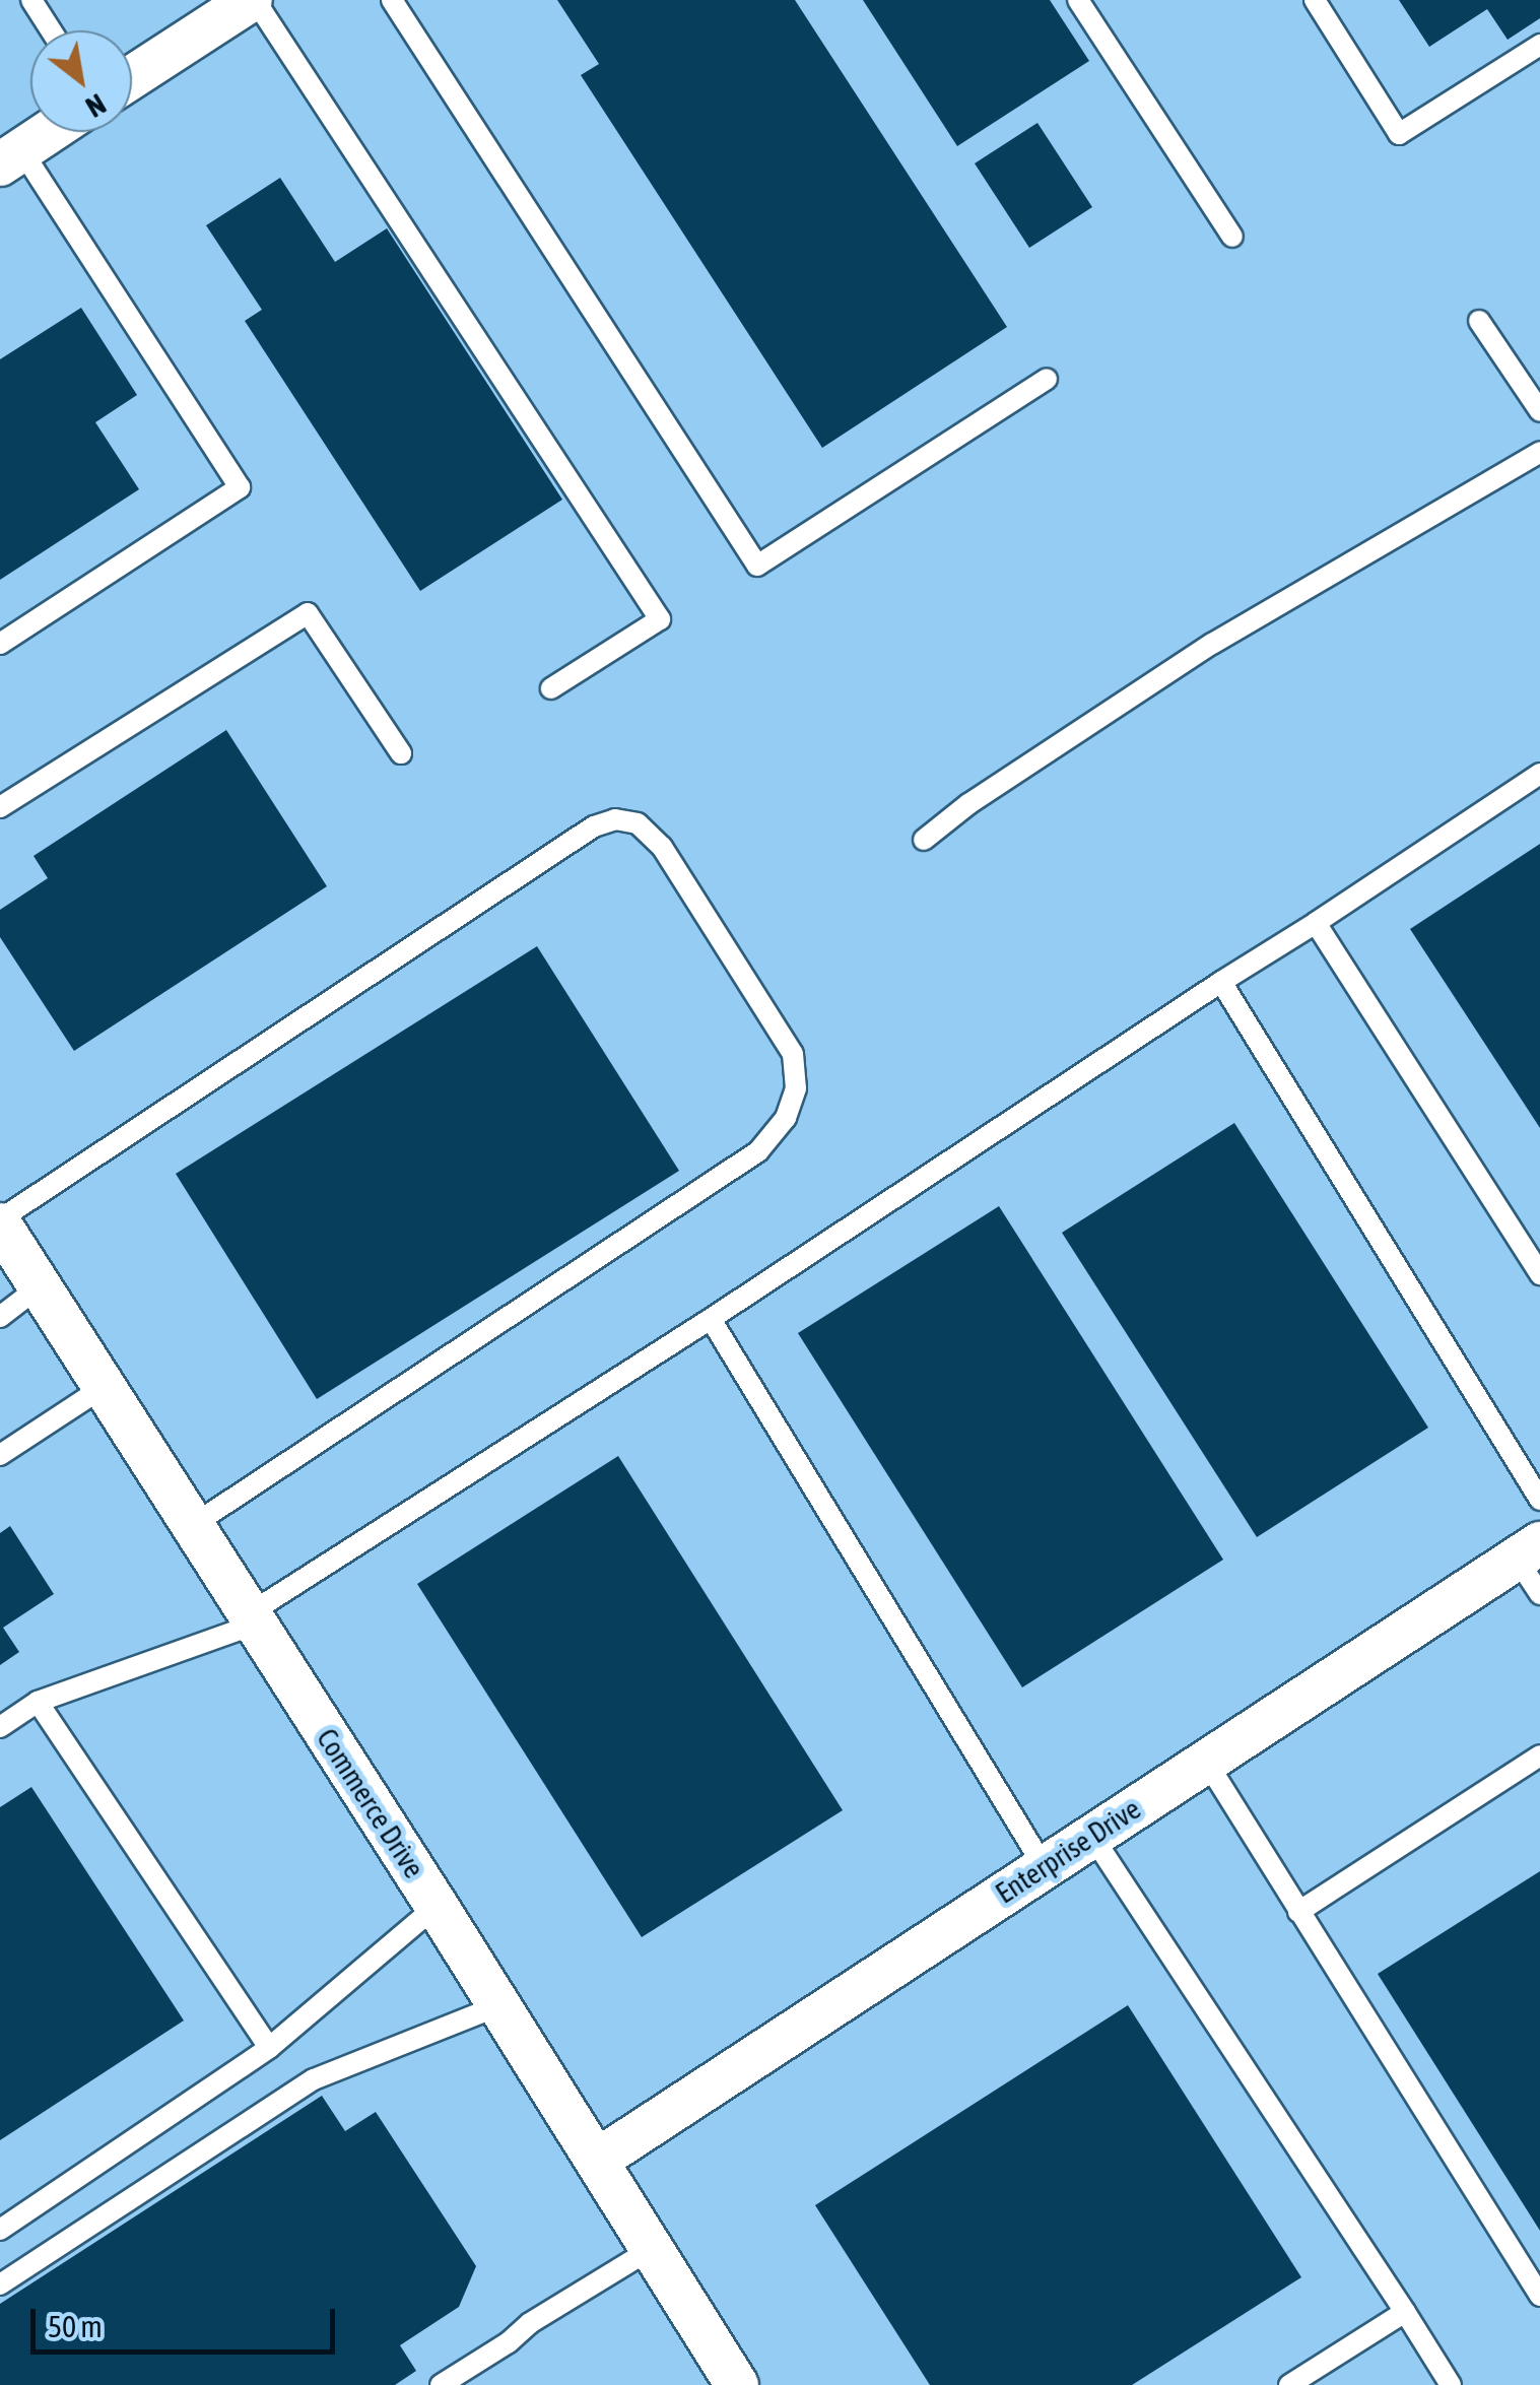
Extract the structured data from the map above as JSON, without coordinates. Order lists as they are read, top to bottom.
{
  "streets": {
    "street": ["Commerce Drive", "Enterprise Drive"]
  },
  "crossings": [
    ["Commerce Drive", "Enterprise Drive"]
  ],
  "scale_bar": "50 m",
  "north": "bottom right"
}
